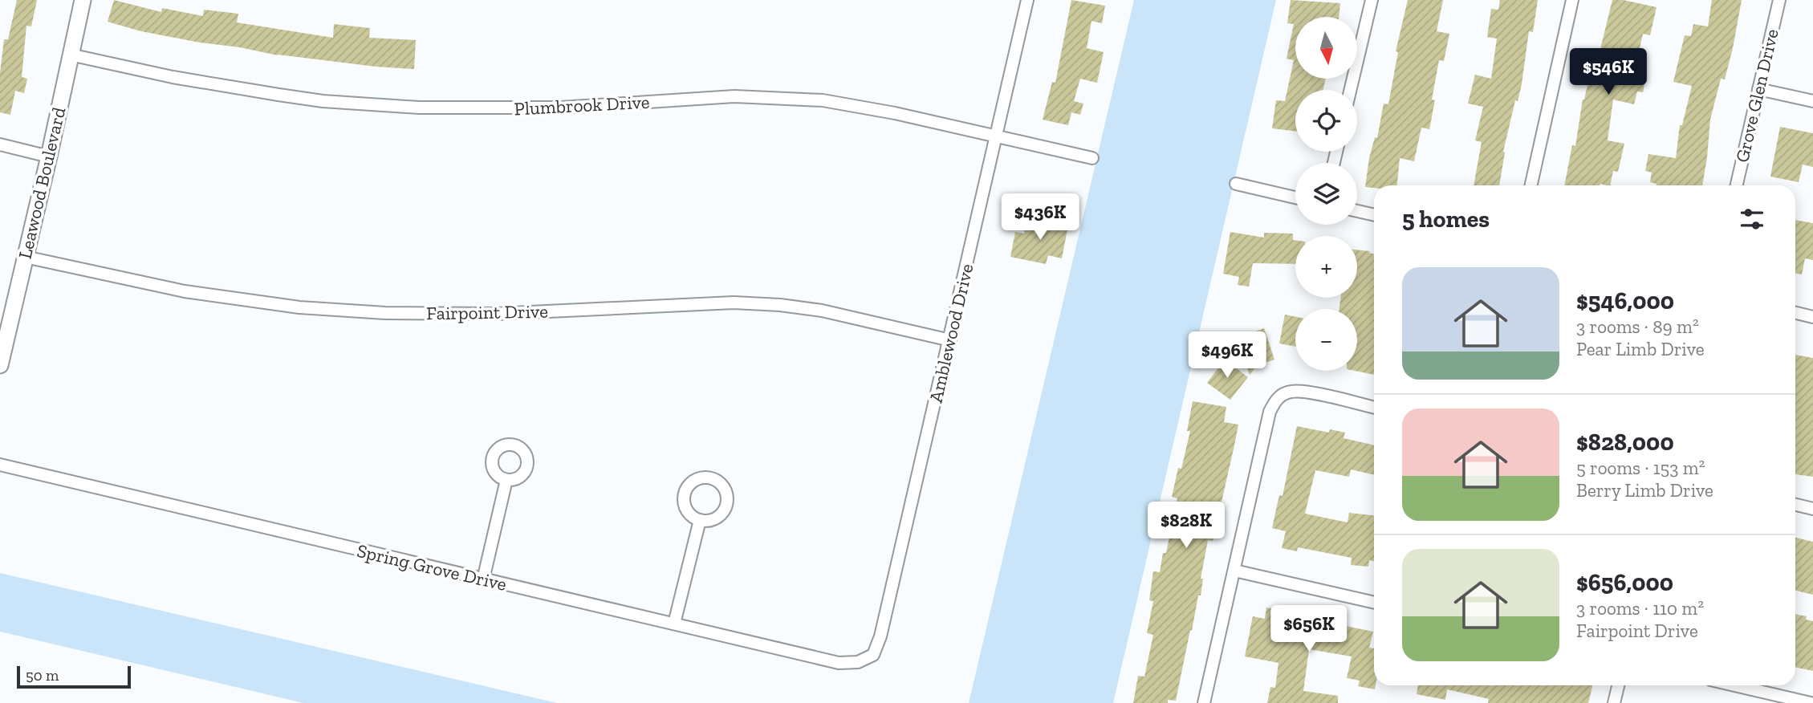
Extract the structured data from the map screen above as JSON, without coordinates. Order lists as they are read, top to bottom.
{
  "streets": {
    "street": [
      "Grove Glen Drive",
      "Plumbrook Drive",
      "Leawood Boulevard",
      "Fairpoint Drive",
      "Amblewood Drive",
      "Spring Grove Drive"
    ]
  },
  "crossings": [
    ["Plumbrook Drive", "Leawood Boulevard"],
    ["Plumbrook Drive", "Amblewood Drive"],
    ["Leawood Boulevard", "Fairpoint Drive"],
    ["Fairpoint Drive", "Amblewood Drive"],
    ["Amblewood Drive", "Spring Grove Drive"]
  ],
  "scale_bar": "50 m",
  "north": "bottom",
  "page": {
    "map_buttons": ["+", "−"],
    "price": [
      "$546K",
      "$436K",
      "$496K",
      "$828K",
      "$656K"
    ],
    "heading": "5 homes",
    "list": [
      {
        "name": "$546,000",
        "note": "3 rooms · 89 m² · Pear Limb Drive"
      },
      {
        "name": "$828,000",
        "note": "5 rooms · 153 m² · Berry Limb Drive"
      },
      {
        "name": "$656,000",
        "note": "3 rooms · 110 m² · Fairpoint Drive"
      }
    ],
    "scale": "50 m"
  }
}
